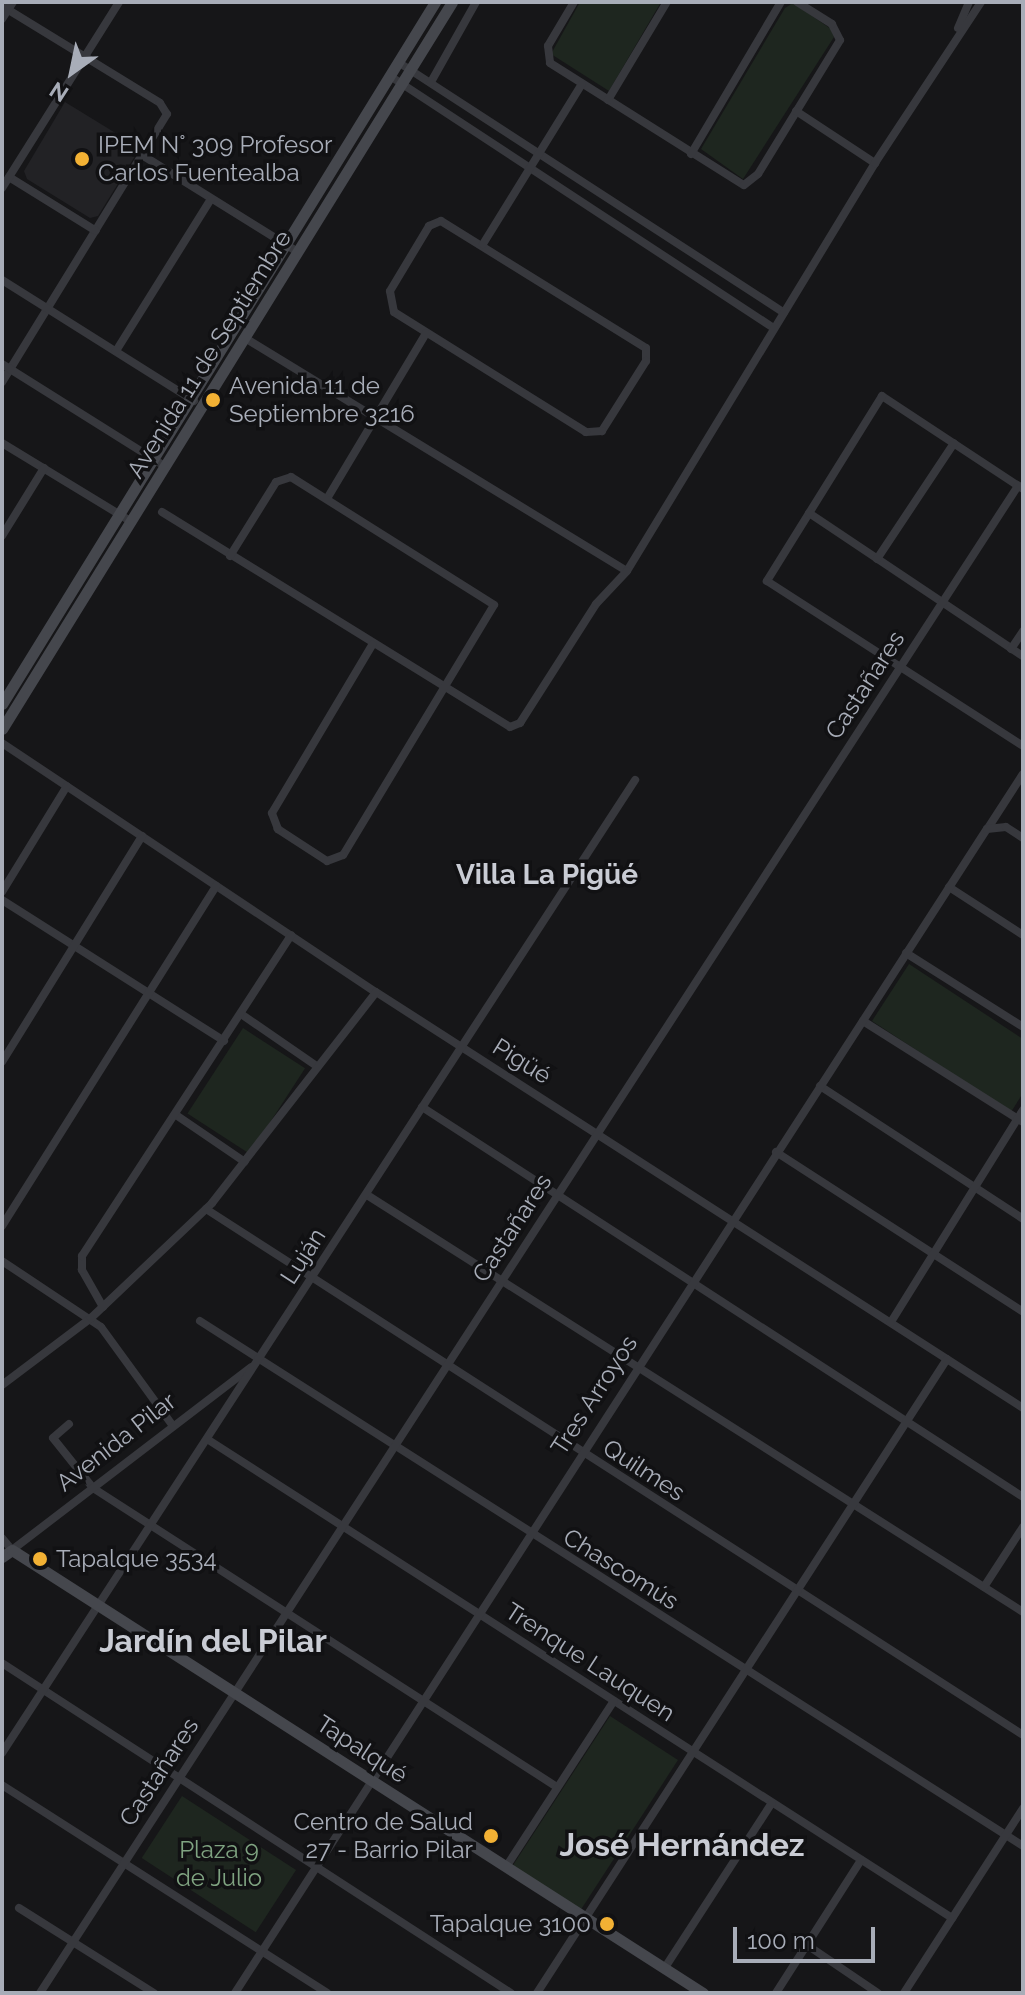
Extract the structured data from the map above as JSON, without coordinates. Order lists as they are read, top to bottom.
{
  "streets": {
    "main road": ["Avenida 11 de Septiembre", "Tapalqué"],
    "street": [
      "Castañares",
      "Pigüé",
      "Luján",
      "Tres Arroyos",
      "Avenida Pilar",
      "Quilmes",
      "Chascomús",
      "Trenque Lauquen"
    ]
  },
  "crossings": [
    ["Castañares", "Pigüé"],
    ["Castañares", "Quilmes"],
    ["Castañares", "Chascomús"],
    ["Castañares", "Trenque Lauquen"],
    ["Castañares", "Tapalqué"],
    ["Pigüé", "Luján"],
    ["Pigüé", "Tres Arroyos"],
    ["Luján", "Avenida Pilar"],
    ["Luján", "Quilmes"],
    ["Luján", "Chascomús"],
    ["Luján", "Trenque Lauquen"],
    ["Luján", "Tapalqué"],
    ["Tres Arroyos", "Quilmes"],
    ["Tres Arroyos", "Chascomús"],
    ["Tres Arroyos", "Trenque Lauquen"],
    ["Tres Arroyos", "Tapalqué"],
    ["Avenida Pilar", "Chascomús"],
    ["Avenida Pilar", "Tapalqué"]
  ],
  "districts": ["Villa La Pigüé", "Jardín del Pilar", "José Hernández"],
  "parks": ["Plaza 9 de Julio"],
  "places": [
    "IPEM N° 309 Profesor Carlos Fuentealba",
    "Avenida 11 de Septiembre 3216",
    "Tapalque 3534",
    "Centro de Salud 27 - Barrio Pilar",
    "Tapalque 3100"
  ],
  "scale_bar": "100 m",
  "north": "bottom left"
}
